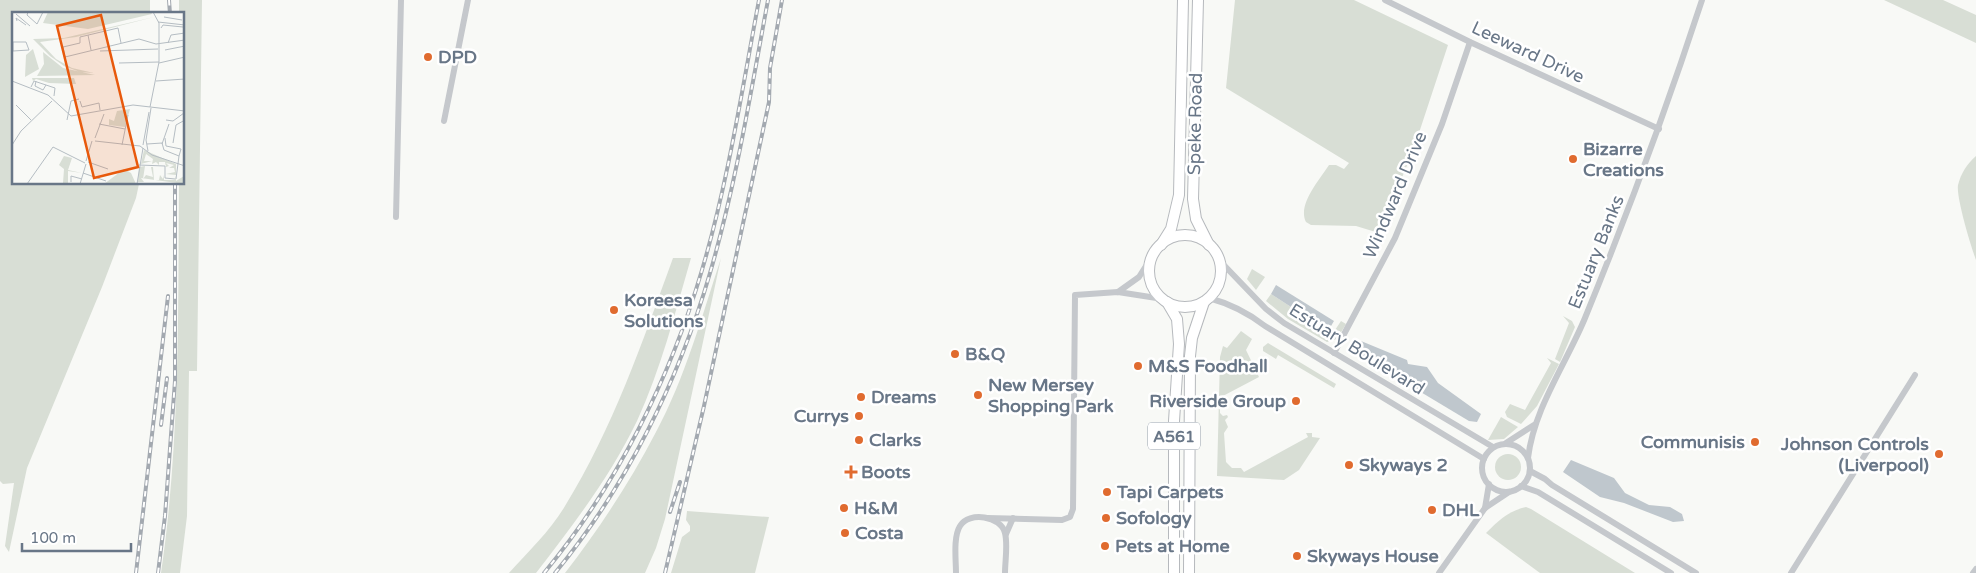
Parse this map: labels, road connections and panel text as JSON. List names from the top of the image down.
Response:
{
  "streets": {
    "highway": ["Speke Road", "A561"],
    "street": [
      "Leeward Drive",
      "Windward Drive",
      "Estuary Banks",
      "Estuary Boulevard"
    ]
  },
  "crossings": [
    ["Leeward Drive", "Windward Drive"],
    ["Leeward Drive", "Estuary Banks"],
    ["Speke Road", "Estuary Boulevard"],
    ["Speke Road", "A561"],
    ["Windward Drive", "Estuary Boulevard"],
    ["Estuary Banks", "Estuary Boulevard"],
    ["Estuary Boulevard", "A561"]
  ],
  "places": {
    "other": [
      "DPD",
      "Bizarre Creations",
      "Koreesa Solutions",
      "B&Q",
      "M&S Foodhall",
      "New Mersey Shopping Park",
      "Dreams",
      "Riverside Group",
      "Currys",
      "Clarks",
      "Communisis",
      "Johnson Controls (Liverpool)",
      "Skyways 2",
      "Tapi Carpets",
      "H&M",
      "DHL",
      "Sofology",
      "Costa",
      "Pets at Home",
      "Skyways House"
    ],
    "health": ["Boots"]
  },
  "scale_bar": "100 m"
}
